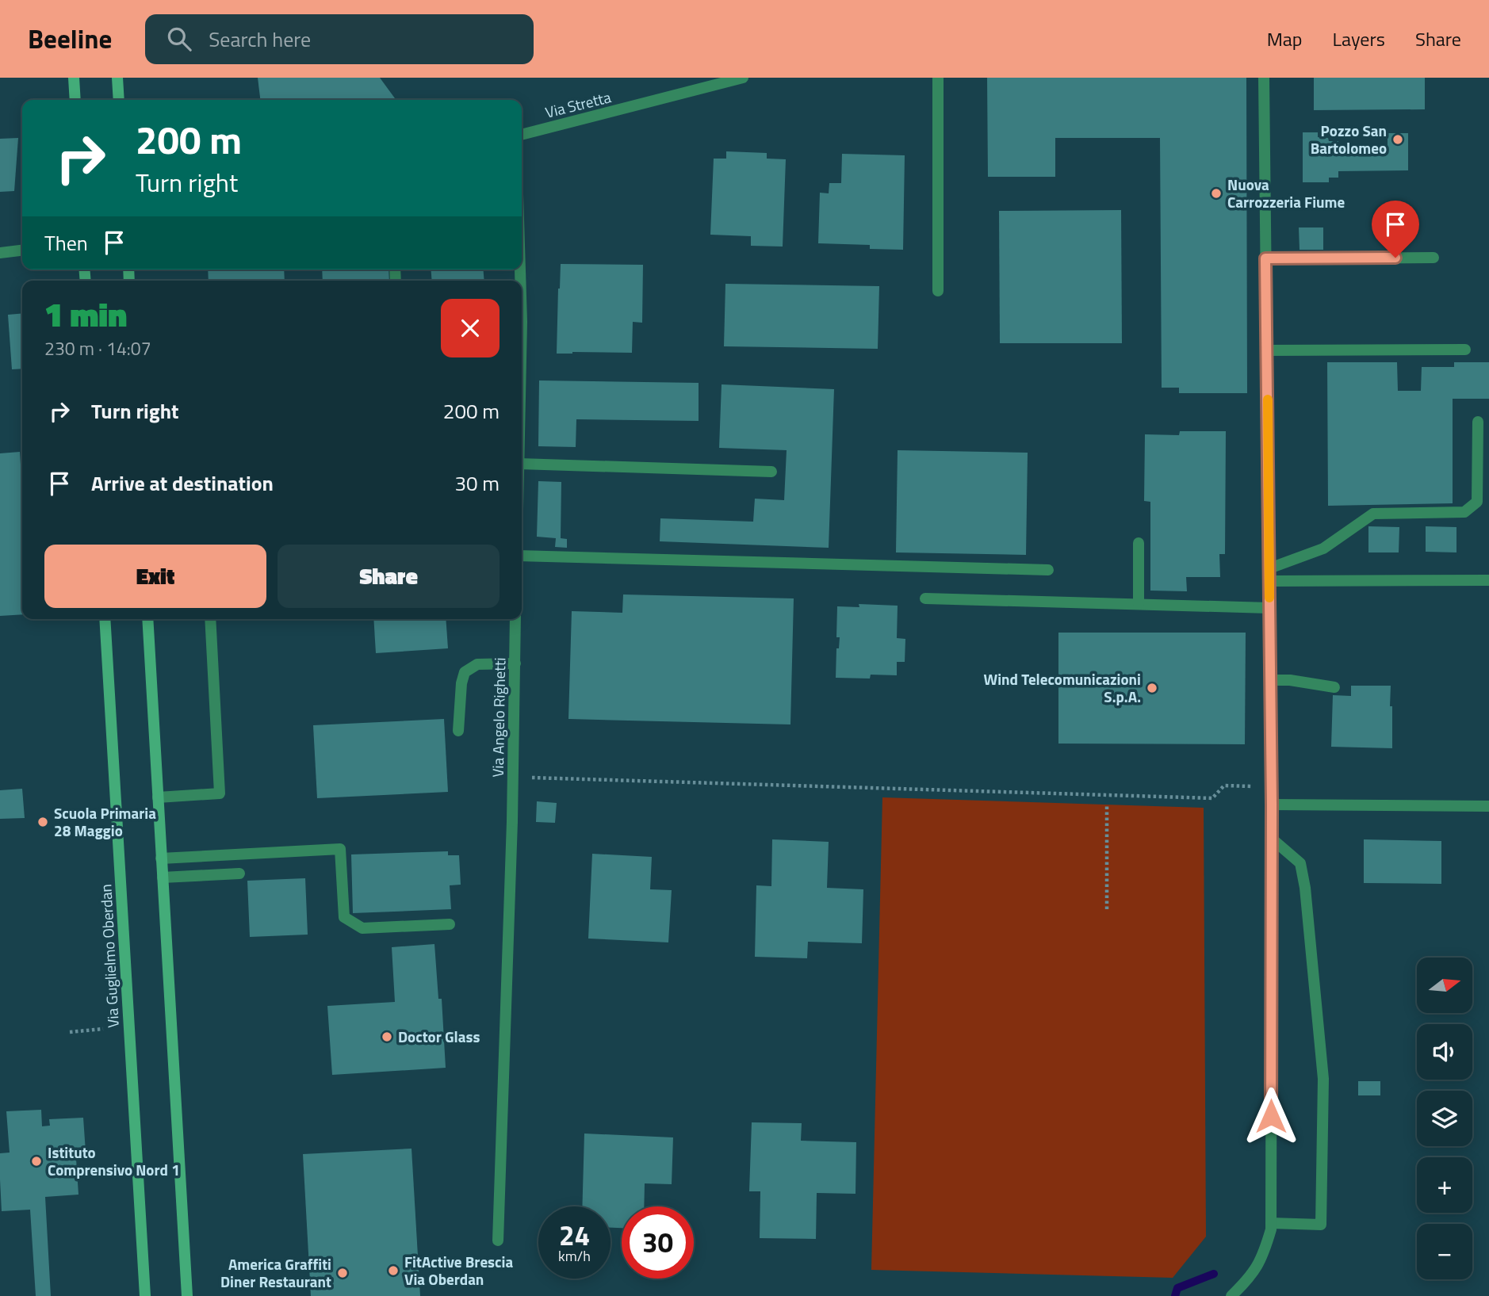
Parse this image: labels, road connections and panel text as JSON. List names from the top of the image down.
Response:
{
  "streets": {
    "main road": ["Via Guglielmo Oberdan"],
    "street": ["Via Stretta", "Via Angelo Righetti"]
  },
  "places": [
    "Pozzo San Bartolomeo",
    "Nuova Carrozzeria Fiume",
    "Wind Telecomunicazioni S.p.A.",
    "Scuola Primaria 28 Maggio",
    "Doctor Glass",
    "Istituto Comprensivo Nord 1",
    "FitActive Brescia Via Oberdan",
    "America Graffiti Diner Restaurant"
  ],
  "north": "right",
  "page": {
    "header": "Beeline",
    "search": "Search here",
    "nav": ["Map", "Layers", "Share"],
    "turn": ["200 m", "Turn right"],
    "then": "Then",
    "heading": ["1 min", "230 m · 14:07"],
    "list": [
      {
        "name": "Turn right",
        "value": "200 m"
      },
      {
        "name": "Arrive at destination",
        "value": "30 m"
      }
    ],
    "buttons": ["Exit", "Share"],
    "map_buttons": ["+", "−"],
    "speed": "24 km/h",
    "limit": "30"
  }
}
